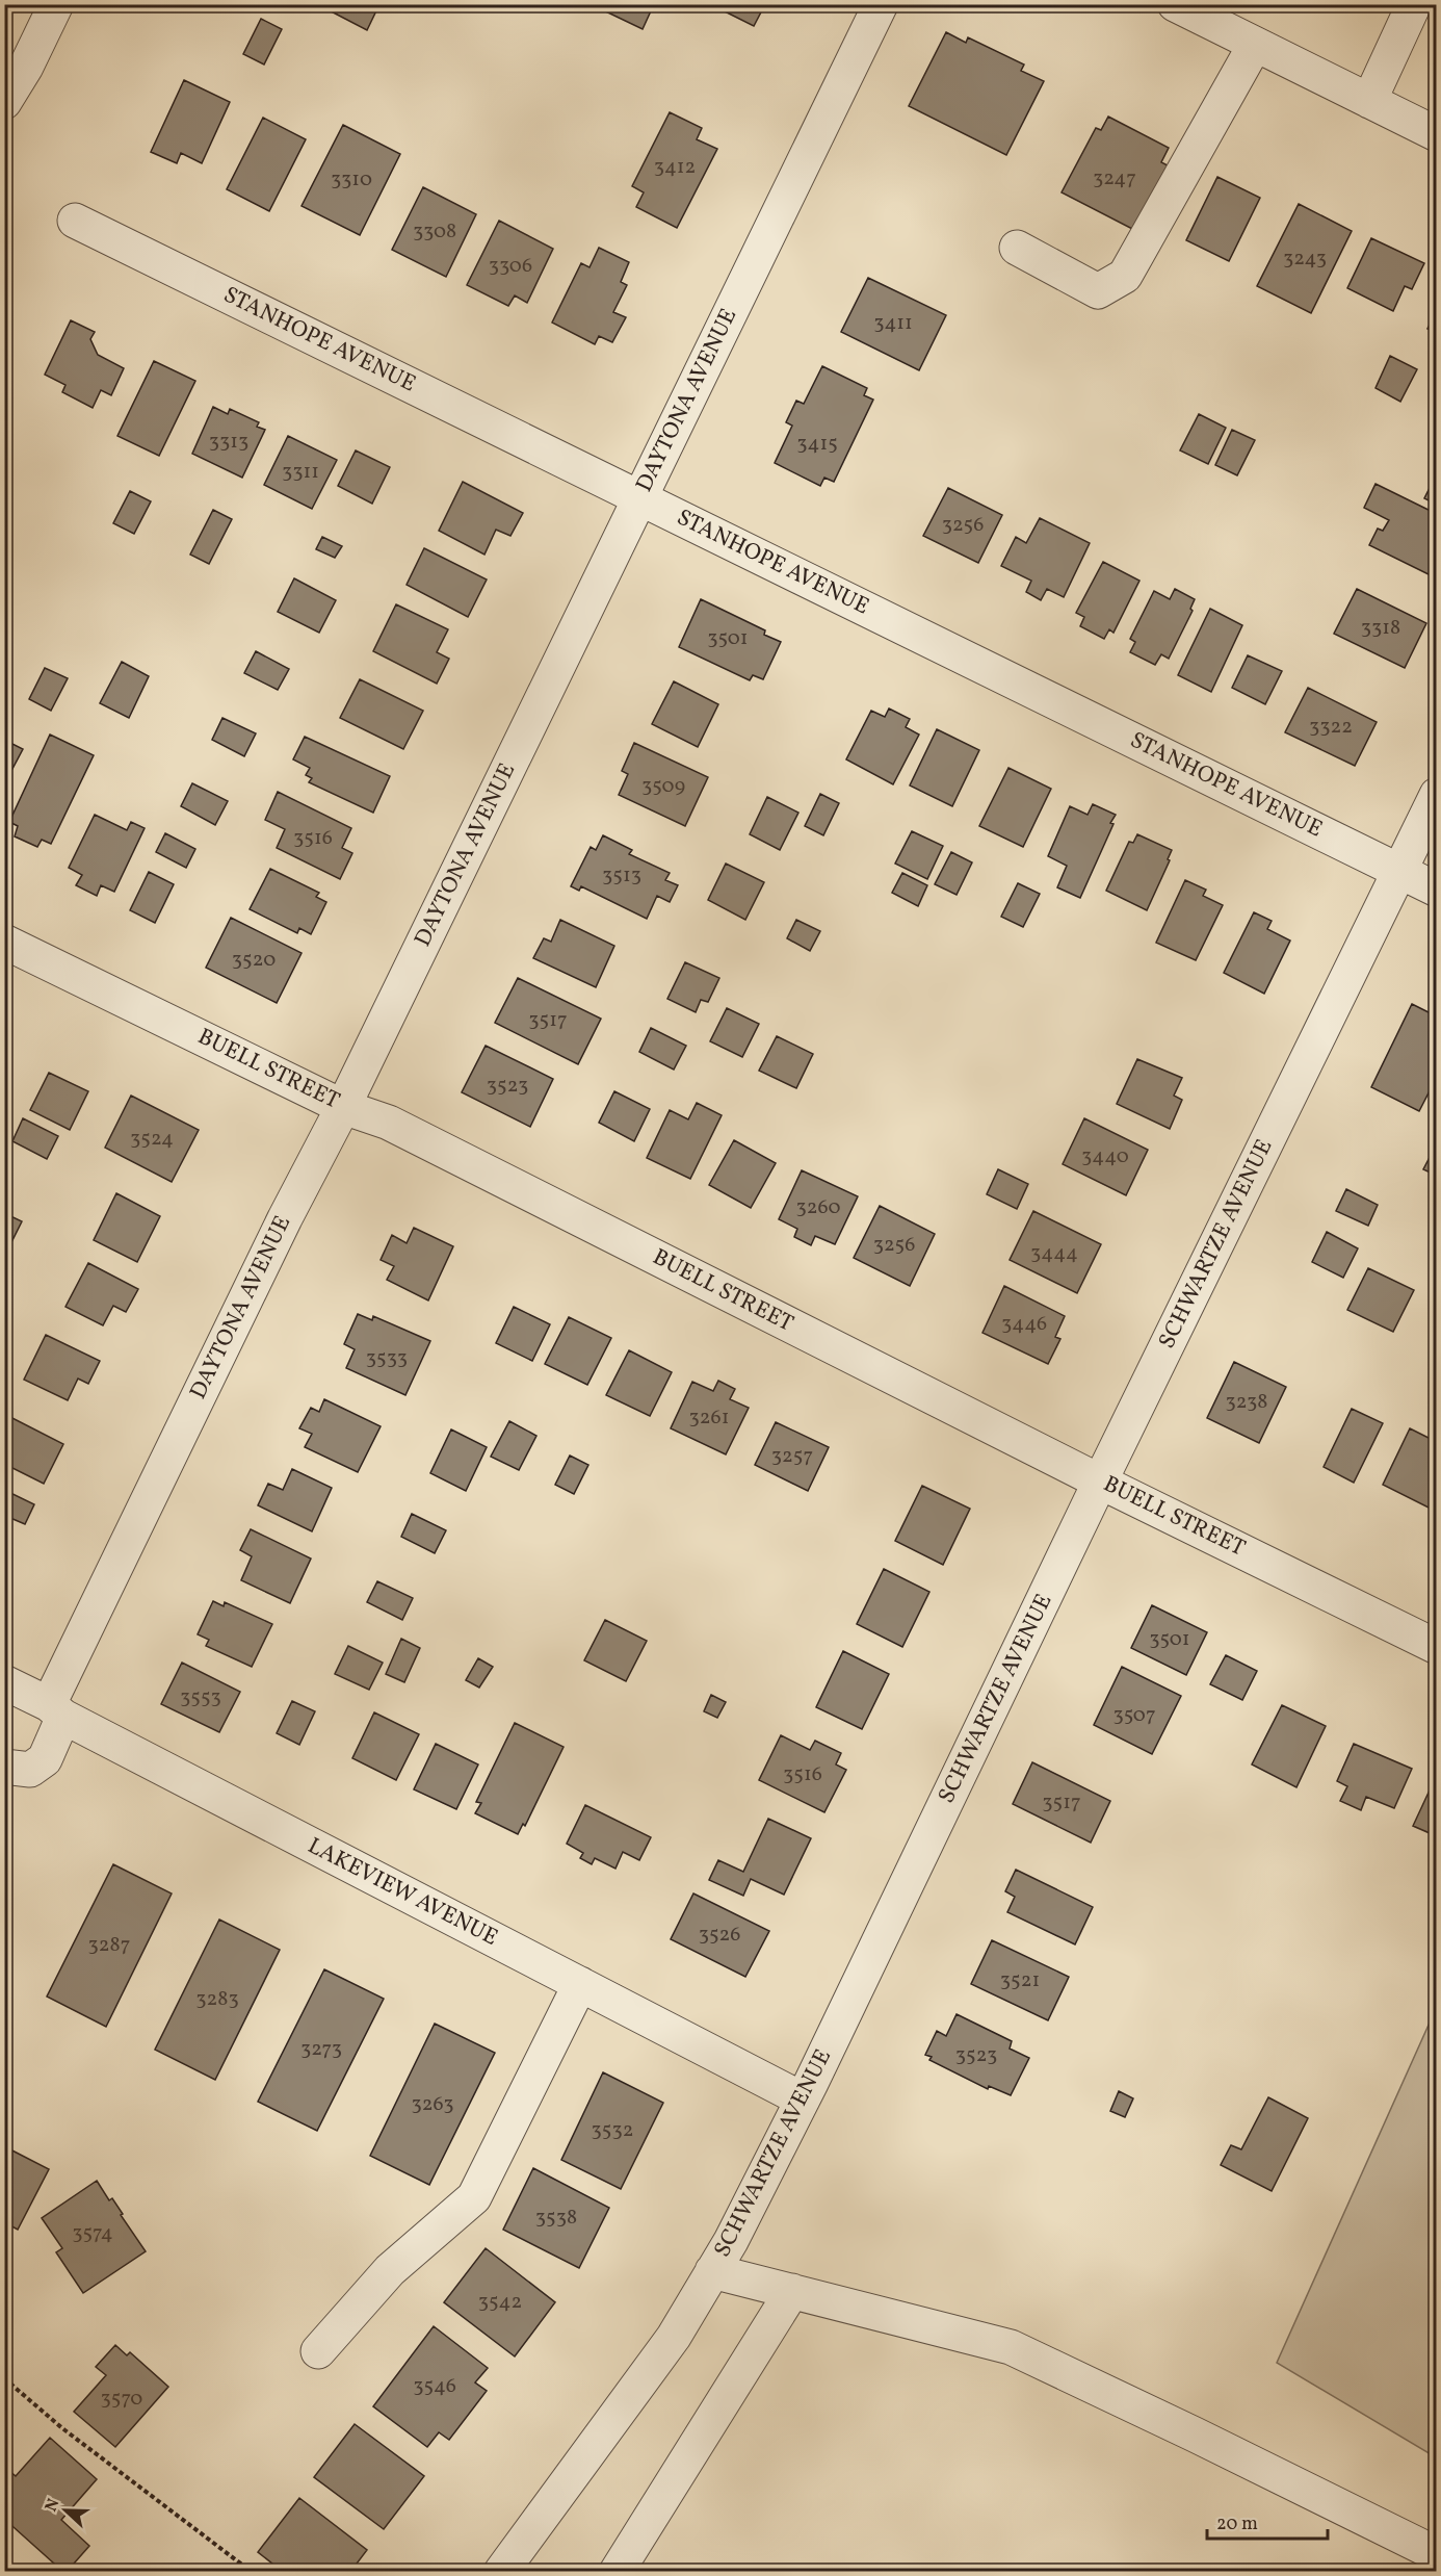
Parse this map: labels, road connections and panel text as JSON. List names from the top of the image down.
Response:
{
  "streets": {
    "street": [
      "STANHOPE AVENUE",
      "DAYTONA AVENUE",
      "BUELL STREET",
      "SCHWARTZE AVENUE",
      "LAKEVIEW AVENUE"
    ]
  },
  "crossings": [
    ["STANHOPE AVENUE", "DAYTONA AVENUE"],
    ["STANHOPE AVENUE", "SCHWARTZE AVENUE"],
    ["DAYTONA AVENUE", "BUELL STREET"],
    ["DAYTONA AVENUE", "LAKEVIEW AVENUE"],
    ["BUELL STREET", "SCHWARTZE AVENUE"],
    ["SCHWARTZE AVENUE", "LAKEVIEW AVENUE"]
  ],
  "house_numbers": [
    "3412",
    "3247",
    "3310",
    "3308",
    "3243",
    "3306",
    "3411",
    "3313",
    "3415",
    "3311",
    "3256",
    "3318",
    "3501",
    "3322",
    "3509",
    "3516",
    "3513",
    "3520",
    "3517",
    "3523",
    "3524",
    "3440",
    "3260",
    "3256",
    "3444",
    "3446",
    "3533",
    "3238",
    "3261",
    "3257",
    "3501",
    "3553",
    "3507",
    "3516",
    "3517",
    "3526",
    "3287",
    "3521",
    "3283",
    "3273",
    "3523",
    "3263",
    "3532",
    "3538",
    "3574",
    "3542",
    "3546",
    "3570"
  ],
  "scale_bar": "20 m",
  "north": "left"
}
